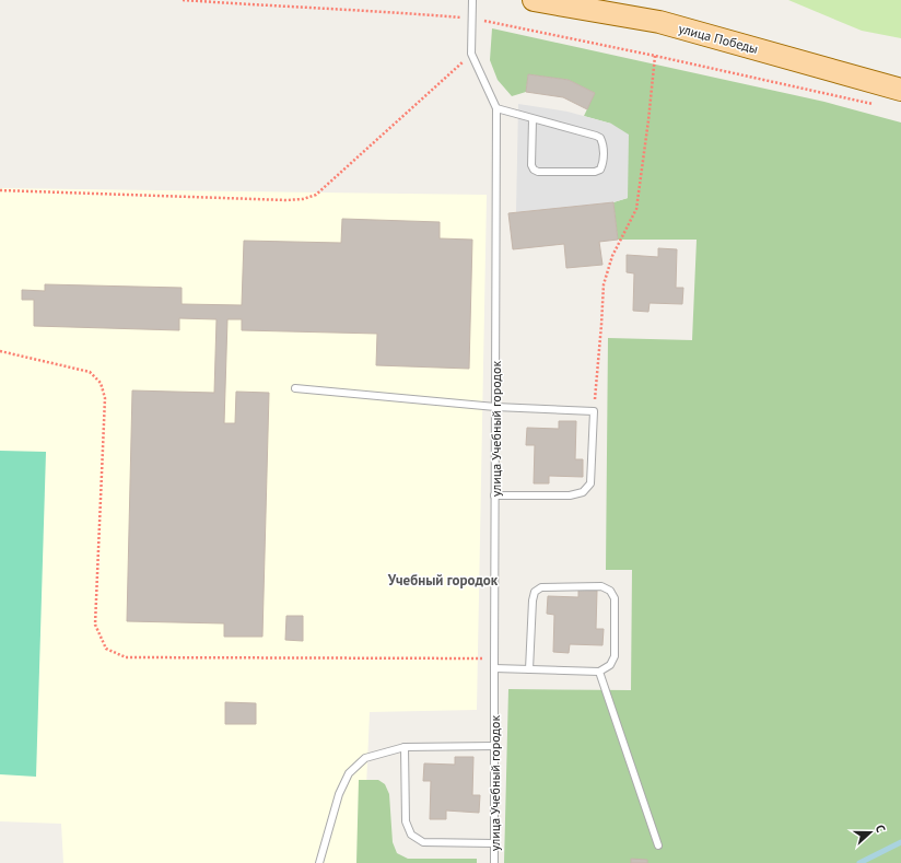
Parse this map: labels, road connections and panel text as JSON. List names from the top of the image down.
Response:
{
  "streets": {
    "main road": ["улица Победы"],
    "lane": ["улица Учебный городок"]
  },
  "districts": ["Учебный городок"],
  "north": "right"
}
